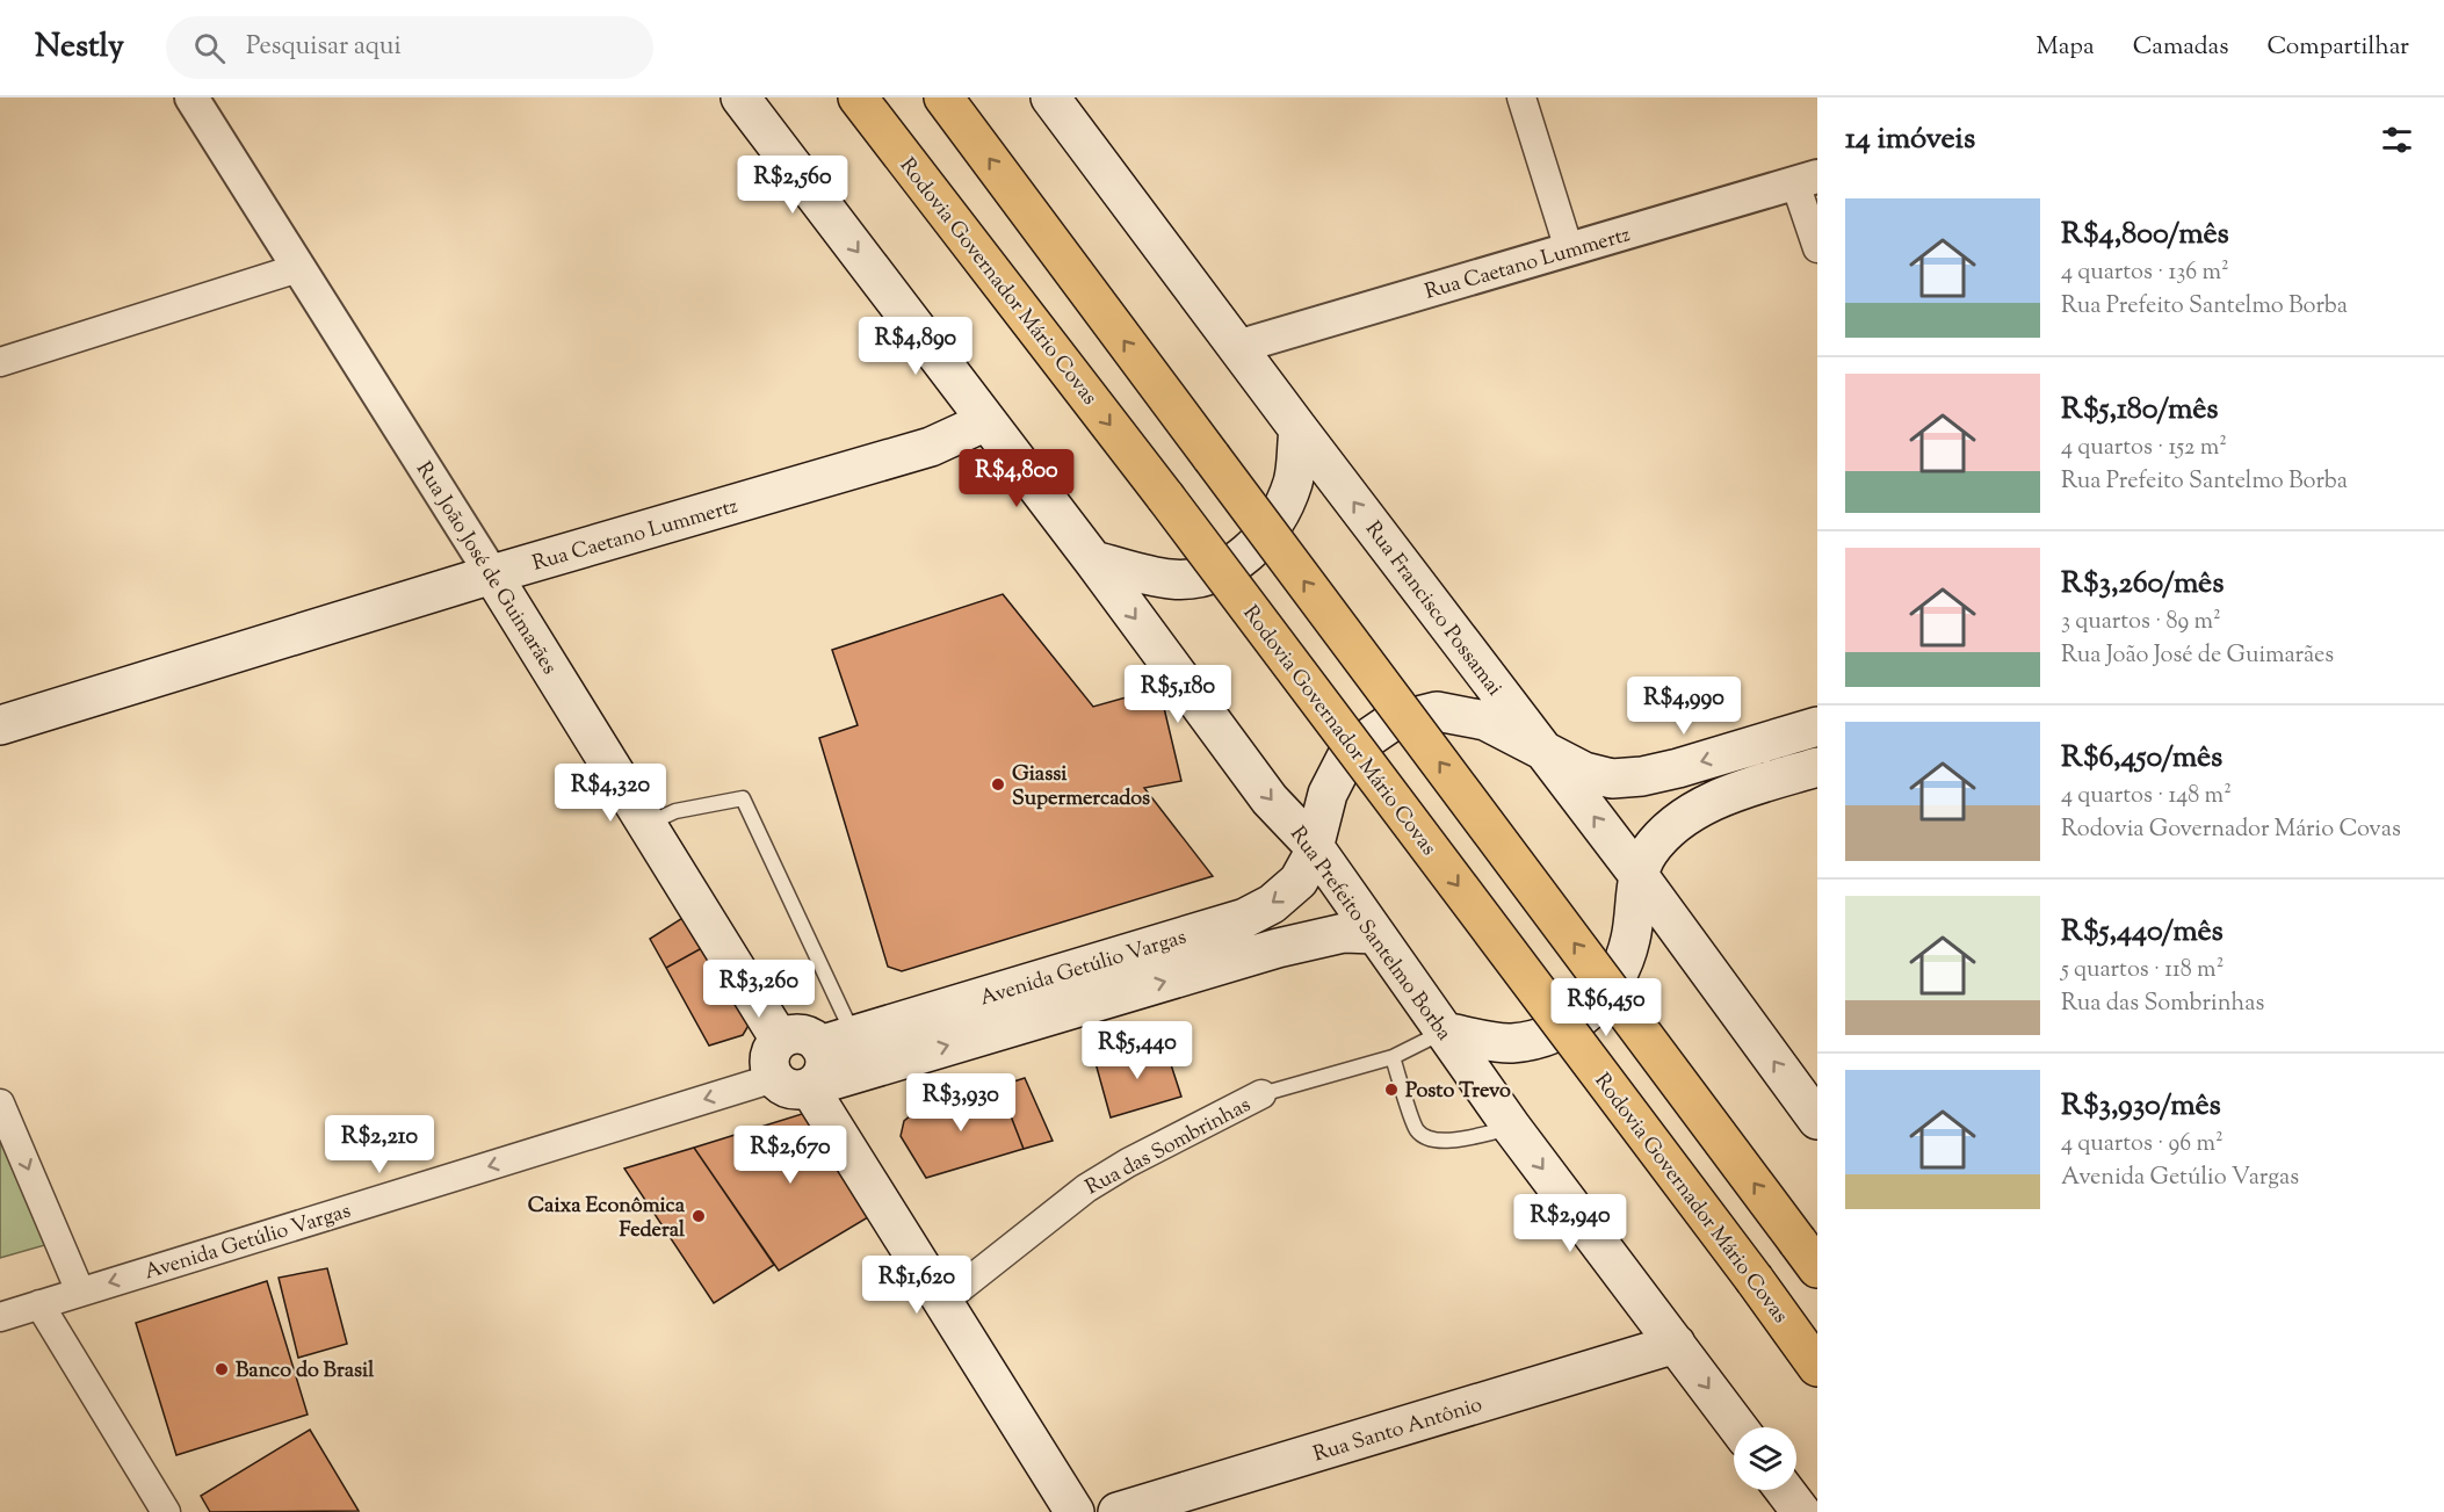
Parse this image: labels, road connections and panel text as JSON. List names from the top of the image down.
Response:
{
  "streets": {
    "highway": ["Rodovia Governador Mário Covas"],
    "main road": [
      "Rua Caetano Lummertz",
      "Rua João José de Guimarães",
      "Rua Francisco Possamai",
      "Rua Prefeito Santelmo Borba",
      "Avenida Getúlio Vargas",
      "Rua Santo Antônio"
    ],
    "street": ["Rua das Sombrinhas"]
  },
  "crossings": [
    ["Rua Caetano Lummertz", "Rua João José de Guimarães"],
    ["Rua Caetano Lummertz", "Rua Francisco Possamai"],
    ["Rua Caetano Lummertz", "Rua Prefeito Santelmo Borba"],
    ["Rua Francisco Possamai", "Avenida Getúlio Vargas"],
    ["Rua Prefeito Santelmo Borba", "Avenida Getúlio Vargas"],
    ["Rua Prefeito Santelmo Borba", "Rua Santo Antônio"]
  ],
  "one_way": ["Rua Francisco Possamai", "Rua Prefeito Santelmo Borba"],
  "places": [
    "Giassi Supermercados",
    "Posto Trevo",
    "Caixa Econômica Federal",
    "Banco do Brasil"
  ],
  "page": {
    "header": "Nestly",
    "search": "Pesquisar aqui",
    "nav": ["Mapa", "Camadas", "Compartilhar"],
    "heading": "14 imóveis",
    "price": [
      "R$2,560",
      "R$4,890",
      "R$4,800",
      "R$5,180",
      "R$4,990",
      "R$4,320",
      "R$3,260",
      "R$6,450",
      "R$5,440",
      "R$3,930",
      "R$2,210",
      "R$2,670",
      "R$2,940",
      "R$1,620"
    ],
    "list": [
      {
        "name": "R$4,800/mês",
        "note": "4 quartos · 136 m² · Rua Prefeito Santelmo Borba"
      },
      {
        "name": "R$5,180/mês",
        "note": "4 quartos · 152 m² · Rua Prefeito Santelmo Borba"
      },
      {
        "name": "R$3,260/mês",
        "note": "3 quartos · 89 m² · Rua João José de Guimarães"
      },
      {
        "name": "R$6,450/mês",
        "note": "4 quartos · 148 m² · Rodovia Governador Mário Covas"
      },
      {
        "name": "R$5,440/mês",
        "note": "5 quartos · 118 m² · Rua das Sombrinhas"
      },
      {
        "name": "R$3,930/mês",
        "note": "4 quartos · 96 m² · Avenida Getúlio Vargas"
      }
    ]
  }
}
